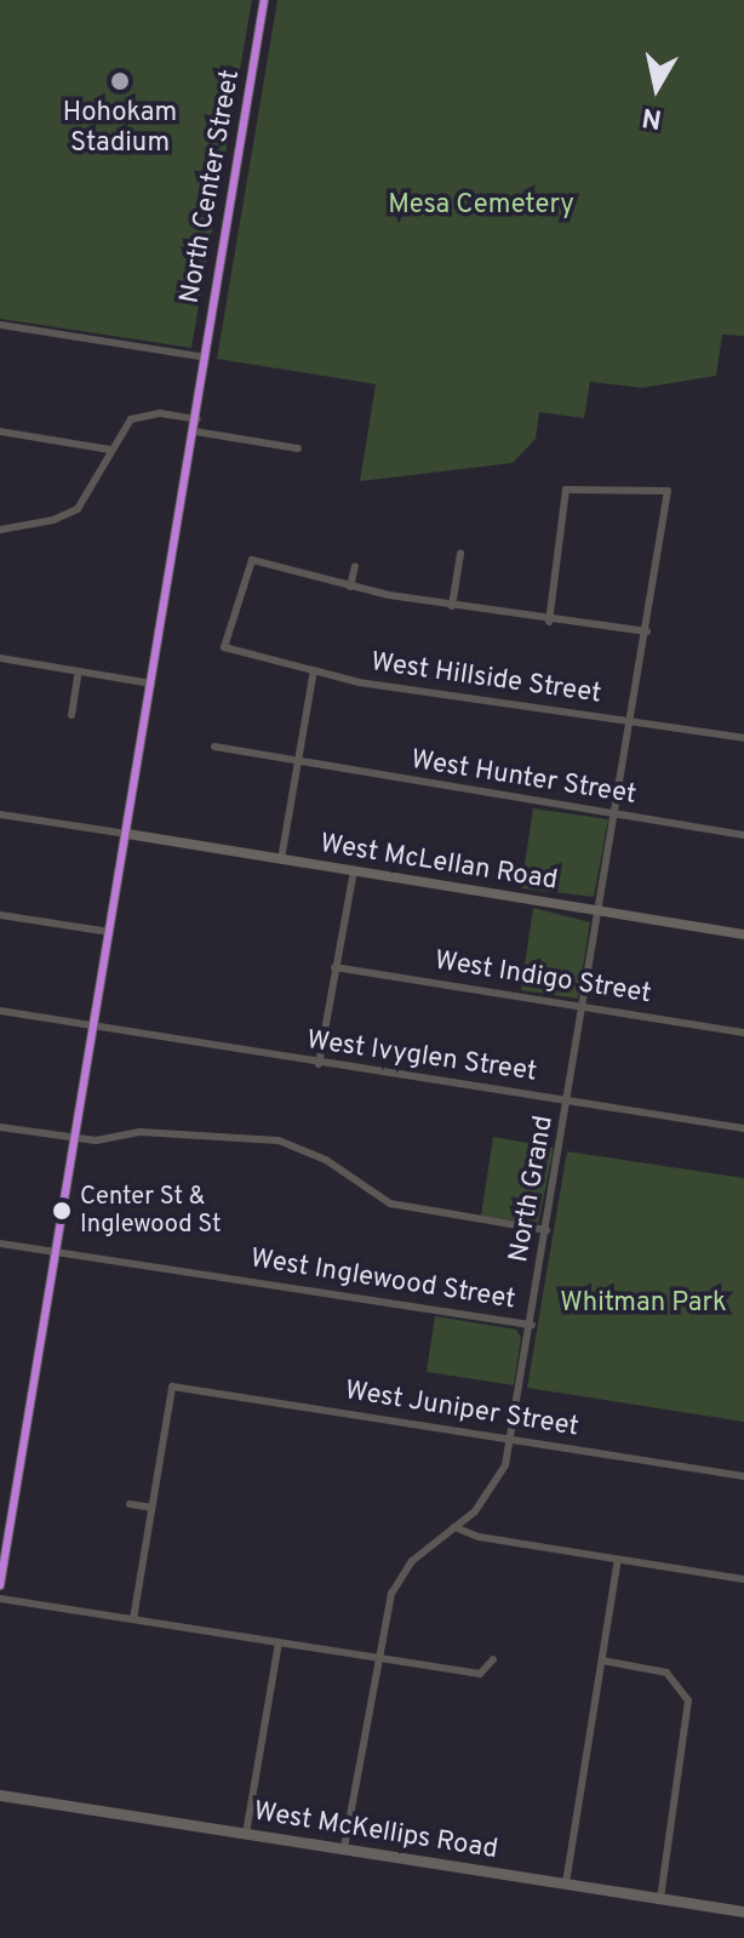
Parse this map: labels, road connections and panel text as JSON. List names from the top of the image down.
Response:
{
  "streets": {
    "main road": ["West McKellips Road"],
    "street": [
      "North Center Street",
      "West Hillside Street",
      "West Hunter Street",
      "West McLellan Road",
      "West Indigo Street",
      "West Ivyglen Street",
      "North Grand",
      "West Inglewood Street",
      "West Juniper Street"
    ]
  },
  "crossings": [
    ["North Center Street", "West McLellan Road"],
    ["North Center Street", "West Ivyglen Street"],
    ["North Center Street", "West Inglewood Street"],
    ["West Hillside Street", "North Grand"],
    ["West Hunter Street", "North Grand"],
    ["West McLellan Road", "North Grand"],
    ["West Indigo Street", "North Grand"],
    ["West Ivyglen Street", "North Grand"],
    ["North Grand", "West Inglewood Street"],
    ["North Grand", "West Juniper Street"],
    ["North Grand", "West McKellips Road"]
  ],
  "parks": ["Mesa Cemetery", "Whitman Park"],
  "places": ["Hohokam Stadium", "Center St & Inglewood St"],
  "north": "bottom"
}
